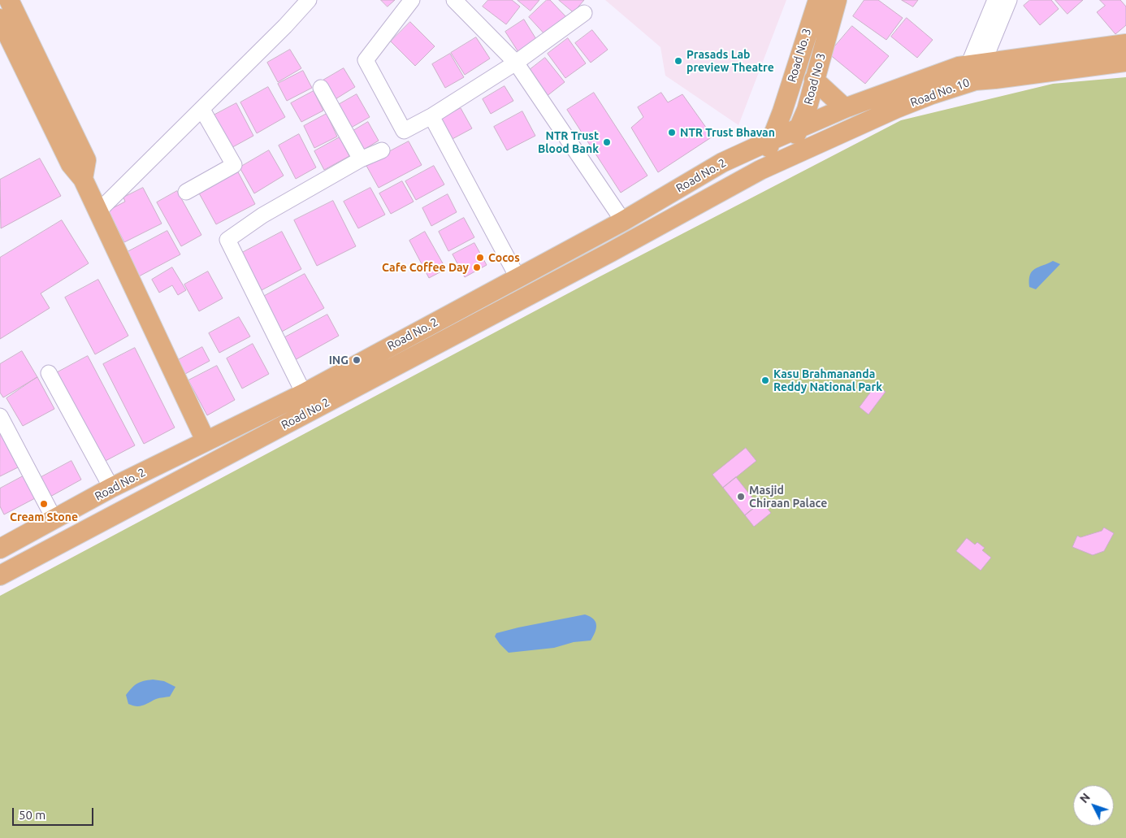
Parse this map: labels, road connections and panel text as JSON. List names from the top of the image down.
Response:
{
  "streets": {
    "main road": [
      "Road No. 3",
      "Road No 3",
      "Road No. 10",
      "Road No. 2",
      "Road No 2"
    ]
  },
  "crossings": [
    ["Road No. 3", "Road No. 2"],
    ["Road No. 3", "Road No 2"],
    ["Road No 3", "Road No. 10"],
    ["Road No 3", "Road No. 2"],
    ["Road No. 10", "Road No. 2"]
  ],
  "places": [
    "Prasads Lab preview Theatre",
    "NTR Trust Bhavan",
    "NTR Trust Blood Bank",
    "Cocos",
    "Cafe Coffee Day",
    "ING",
    "Kasu Brahmananda Reddy National Park",
    "Masjid Chiraan Palace",
    "Cream Stone"
  ],
  "scale_bar": "50 m",
  "north": "top left"
}
